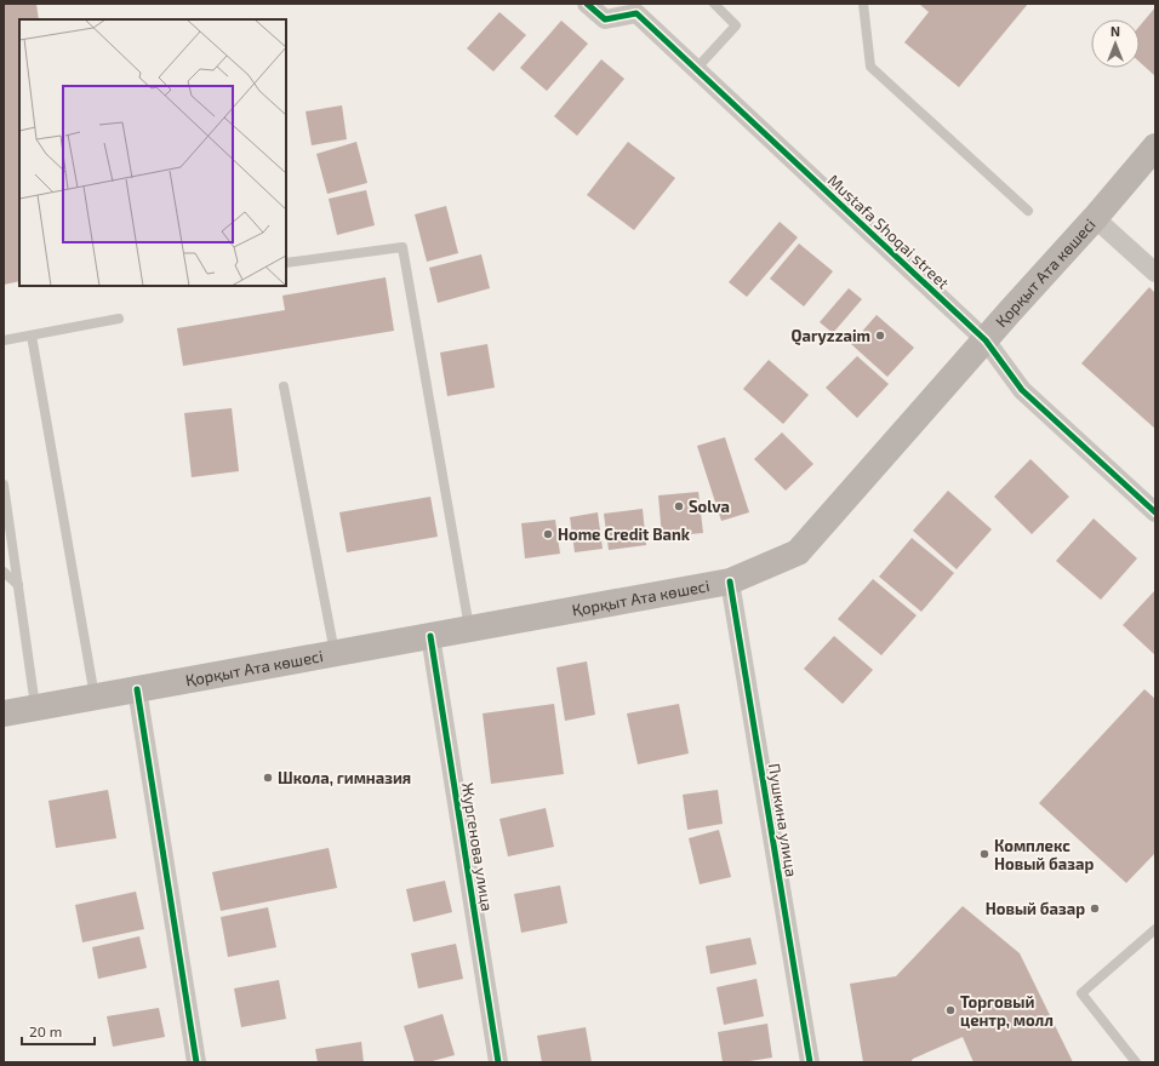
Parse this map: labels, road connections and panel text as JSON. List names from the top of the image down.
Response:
{
  "streets": {
    "main road": ["Қорқыт Ата көшесі"],
    "street": ["Mustafa Shoqai street", "Пушкина улица", "Жургенова улица"]
  },
  "crossings": [
    ["Mustafa Shoqai street", "Қорқыт Ата көшесі"],
    ["Қорқыт Ата көшесі", "Пушкина улица"],
    ["Қорқыт Ата көшесі", "Жургенова улица"]
  ],
  "places": [
    "Qaryzzaim",
    "Solva",
    "Home Credit Bank",
    "Школа, гимназия",
    "Комплекс Новый базар",
    "Новый базар",
    "Торговый центр, молл"
  ],
  "scale_bar": "20 m",
  "north": "top"
}
